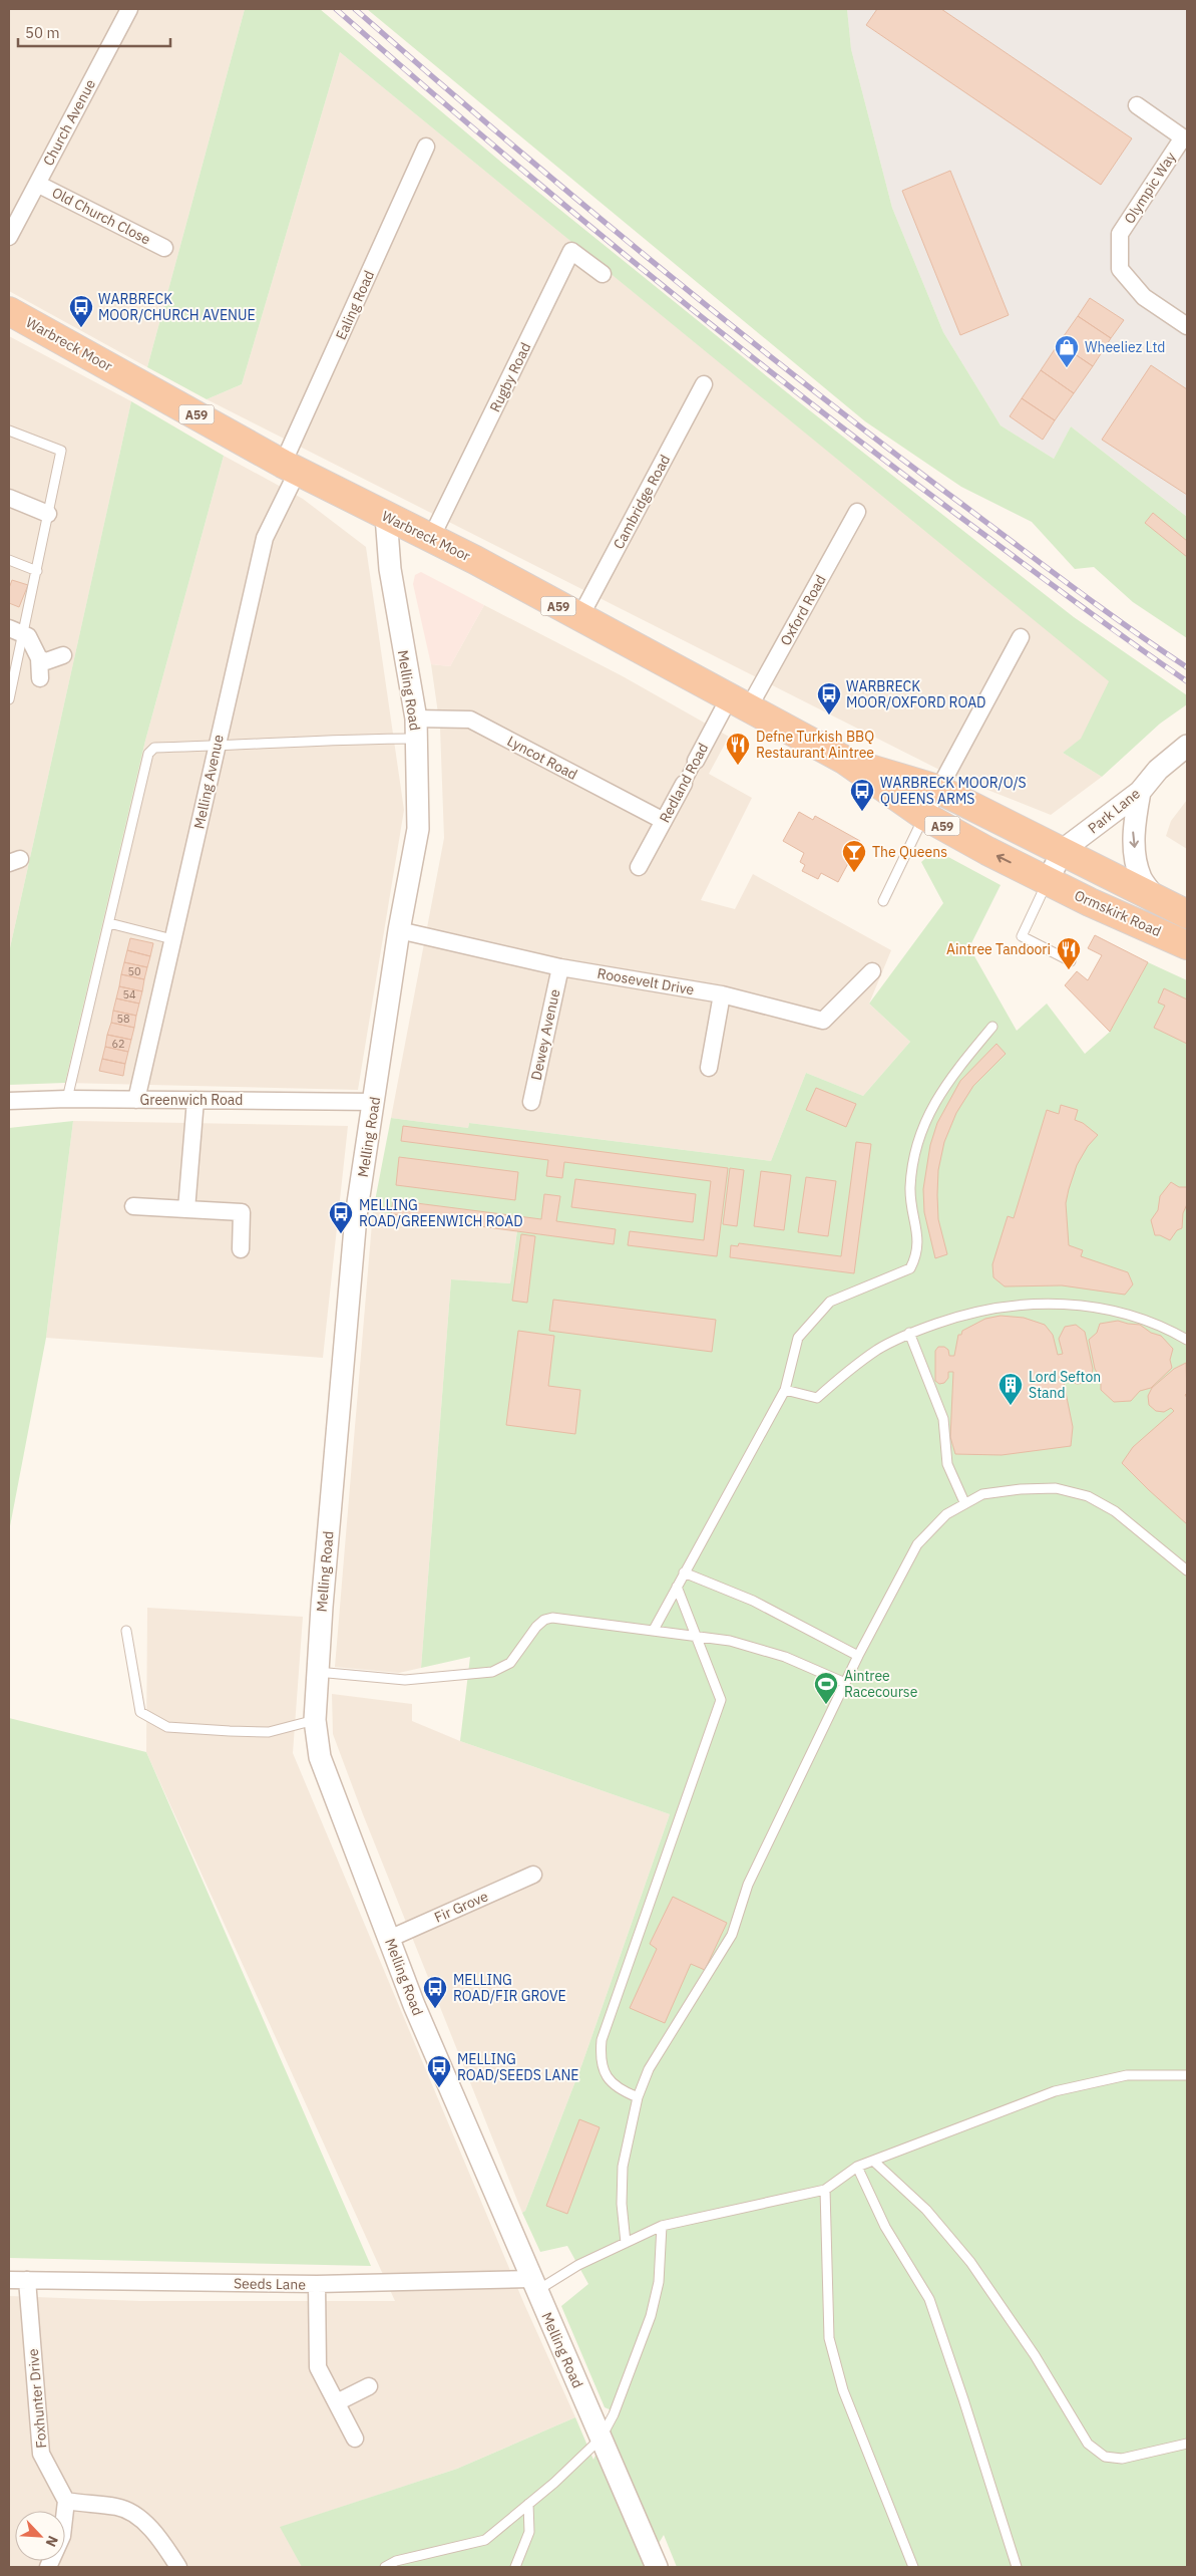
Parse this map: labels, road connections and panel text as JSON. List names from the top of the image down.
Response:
{
  "streets": {
    "highway": ["Warbreck Moor", "A59", "Ormskirk Road"],
    "street": [
      "Church Avenue",
      "Olympic Way",
      "Old Church Close",
      "Ealing Road",
      "Rugby Road",
      "Cambridge Road",
      "Oxford Road",
      "Melling Road",
      "Lyncot Road",
      "Melling Avenue",
      "Redland Road",
      "Park Lane",
      "Roosevelt Drive",
      "Dewey Avenue",
      "Greenwich Road",
      "Fir Grove",
      "Seeds Lane",
      "Foxhunter Drive"
    ]
  },
  "crossings": [
    ["Church Avenue", "Old Church Close"],
    ["Ealing Road", "Warbreck Moor"],
    ["Ealing Road", "Melling Avenue"],
    ["Warbreck Moor", "Rugby Road"],
    ["Warbreck Moor", "Cambridge Road"],
    ["Warbreck Moor", "Oxford Road"],
    ["Warbreck Moor", "Melling Road"],
    ["Warbreck Moor", "Melling Avenue"],
    ["Warbreck Moor", "Redland Road"],
    ["Warbreck Moor", "Park Lane"],
    ["Warbreck Moor", "Ormskirk Road"],
    ["Oxford Road", "Redland Road"],
    ["Melling Road", "Lyncot Road"],
    ["Melling Road", "Roosevelt Drive"],
    ["Melling Road", "Greenwich Road"],
    ["Melling Road", "Fir Grove"],
    ["Melling Road", "Seeds Lane"],
    ["Lyncot Road", "Redland Road"],
    ["Melling Avenue", "Greenwich Road"],
    ["Park Lane", "Ormskirk Road"],
    ["Roosevelt Drive", "Dewey Avenue"],
    ["Seeds Lane", "Foxhunter Drive"]
  ],
  "places": {
    "bus stop": [
      "WARBRECK MOOR/CHURCH AVENUE",
      "WARBRECK MOOR/OXFORD ROAD",
      "WARBRECK MOOR/O/S QUEENS ARMS",
      "MELLING ROAD/GREENWICH ROAD",
      "MELLING ROAD/FIR GROVE",
      "MELLING ROAD/SEEDS LANE"
    ],
    "shop": ["Wheeliez Ltd"],
    "restaurant": ["Defne Turkish BBQ Restaurant Aintree", "Aintree Tandoori"],
    "bar": ["The Queens"],
    "building": ["Lord Sefton Stand"],
    "sports": ["Aintree Racecourse"]
  },
  "house_numbers": [
    "50",
    "54",
    "58",
    "62"
  ],
  "scale_bar": "50 m",
  "north": "bottom right"
}
